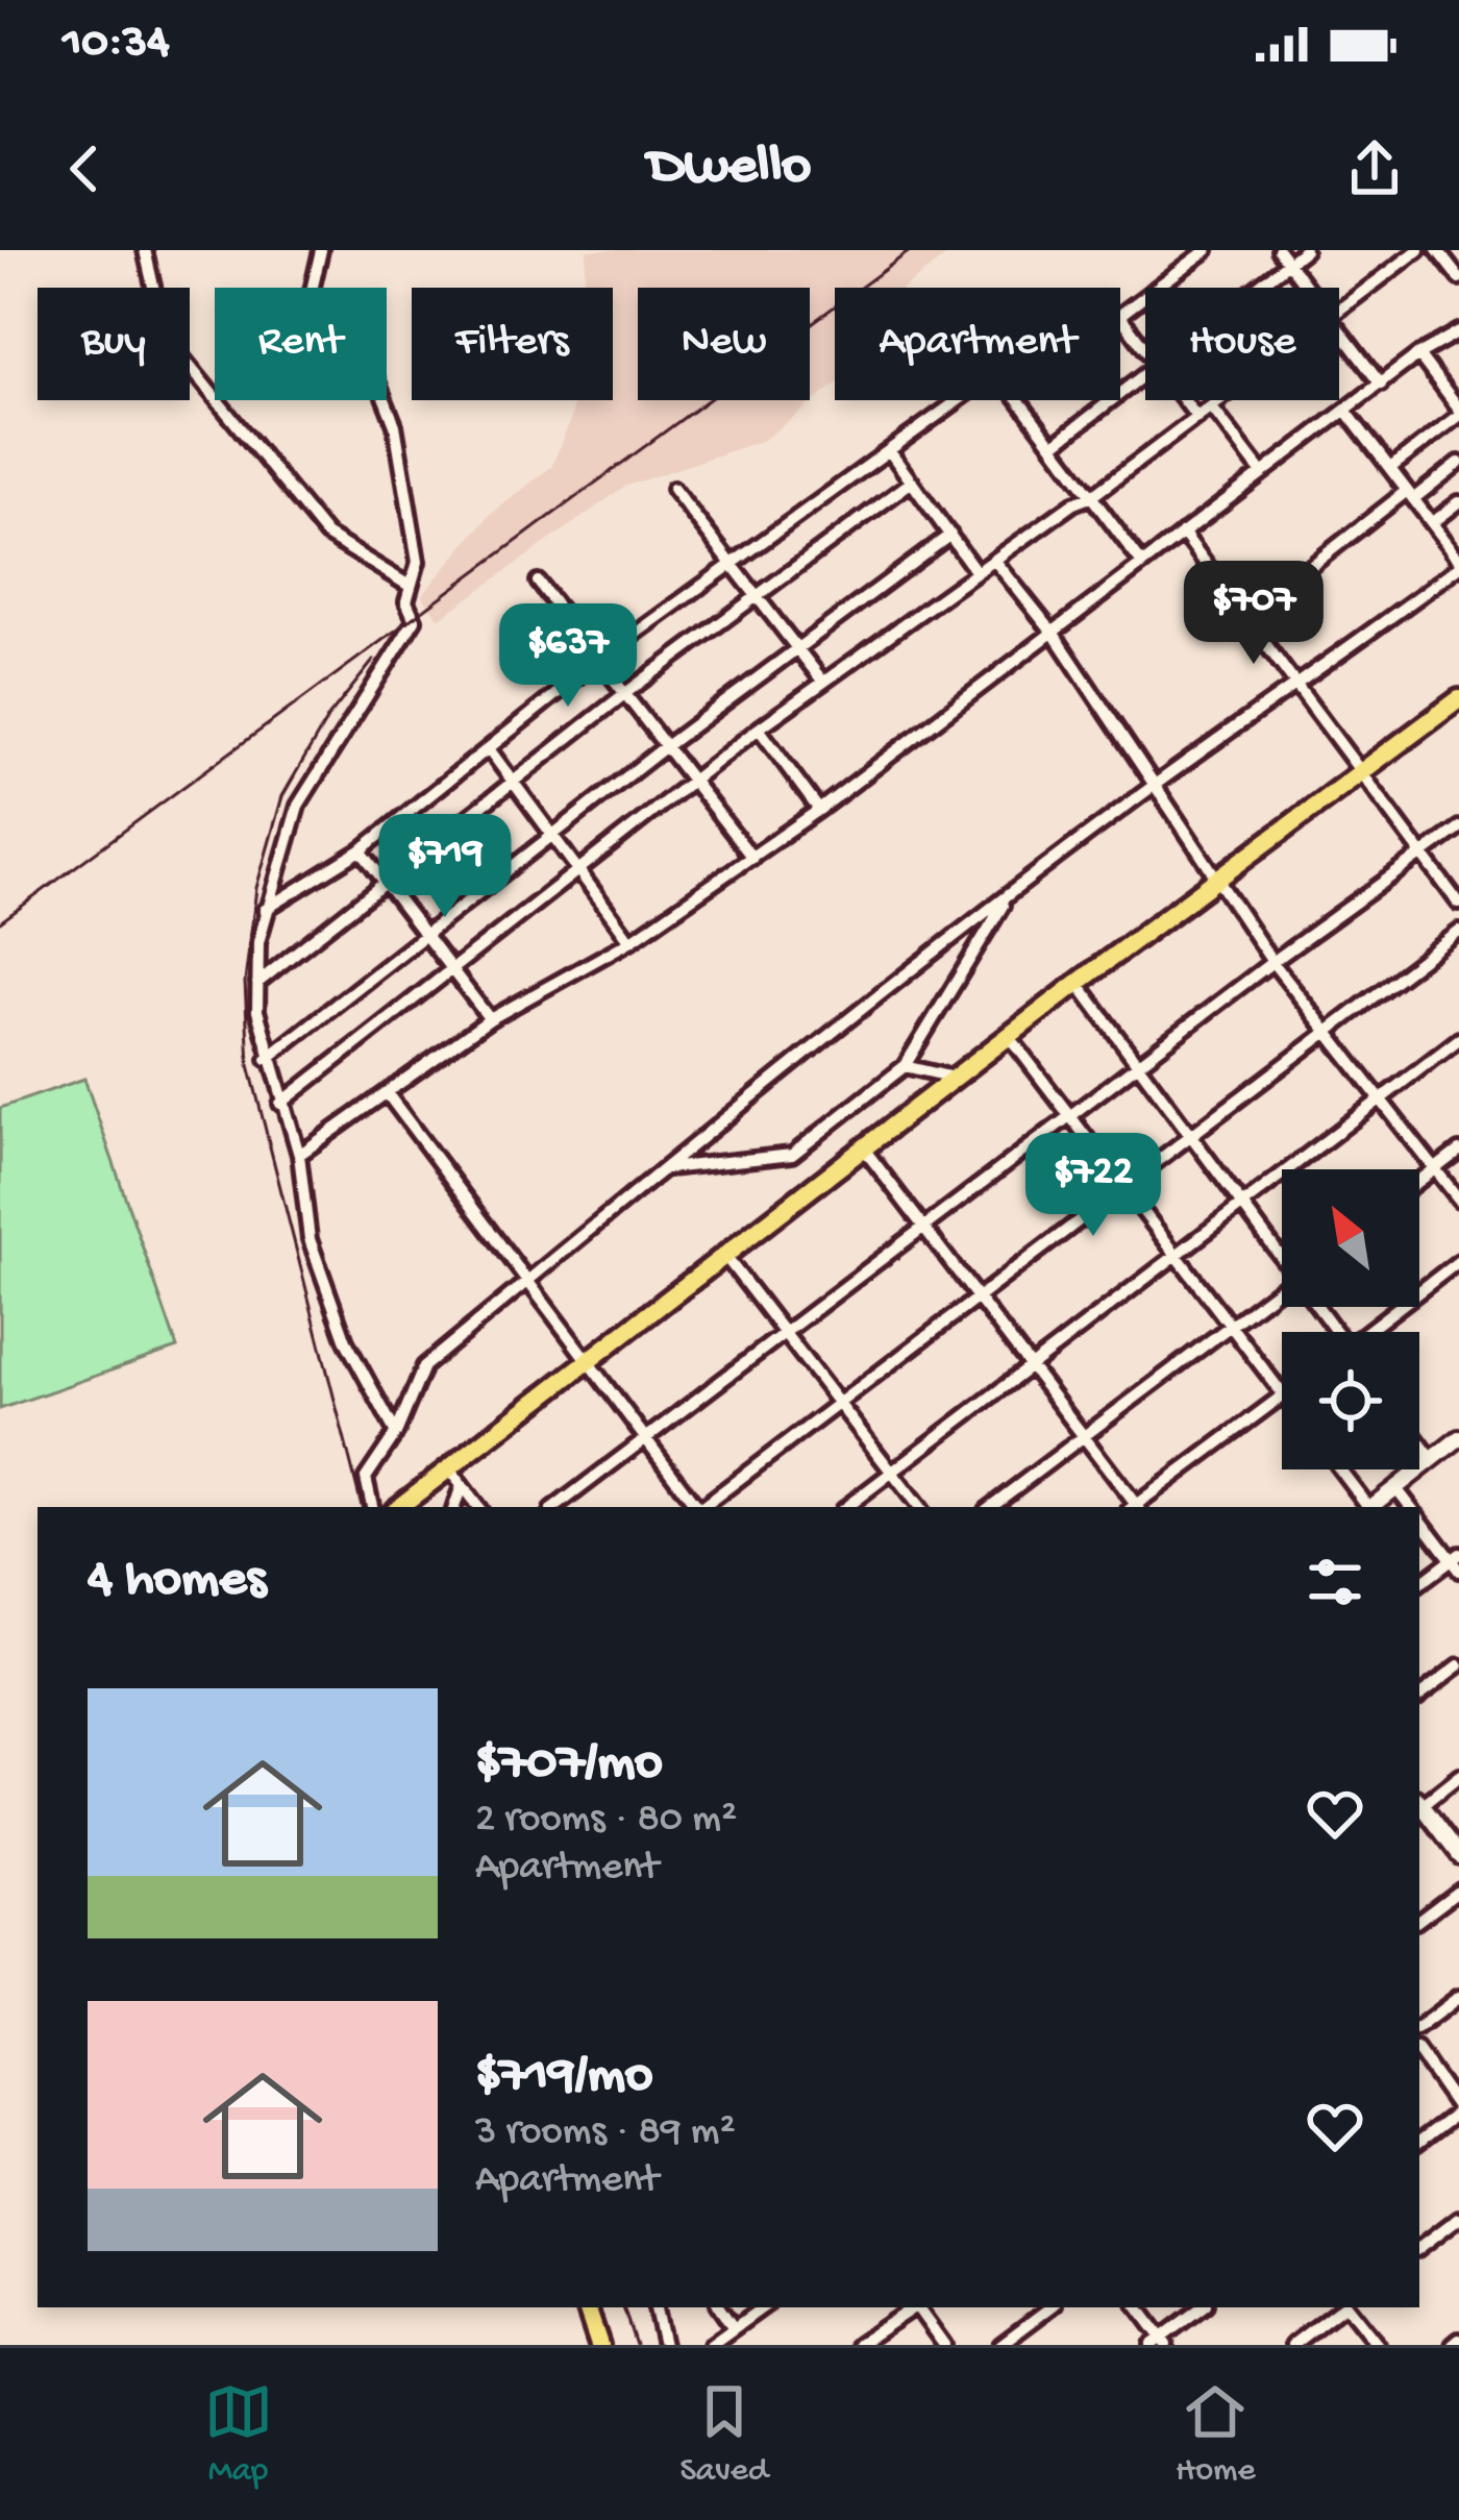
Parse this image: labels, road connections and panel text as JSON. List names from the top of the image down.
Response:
{
  "north": "top left",
  "page": {
    "status": "10:34",
    "header": "Dwello",
    "chip": [
      "Buy",
      "Rent",
      "Filters",
      "New",
      "Apartment",
      "House"
    ],
    "price": [
      "$707",
      "$637",
      "$719",
      "$722"
    ],
    "heading": "4 homes",
    "list": [
      {
        "name": "$707/mo",
        "note": "2 rooms · 80 m² · Apartment"
      },
      {
        "name": "$719/mo",
        "note": "3 rooms · 89 m² · Apartment"
      }
    ],
    "tabs": ["Map", "Saved", "Home"]
  }
}
